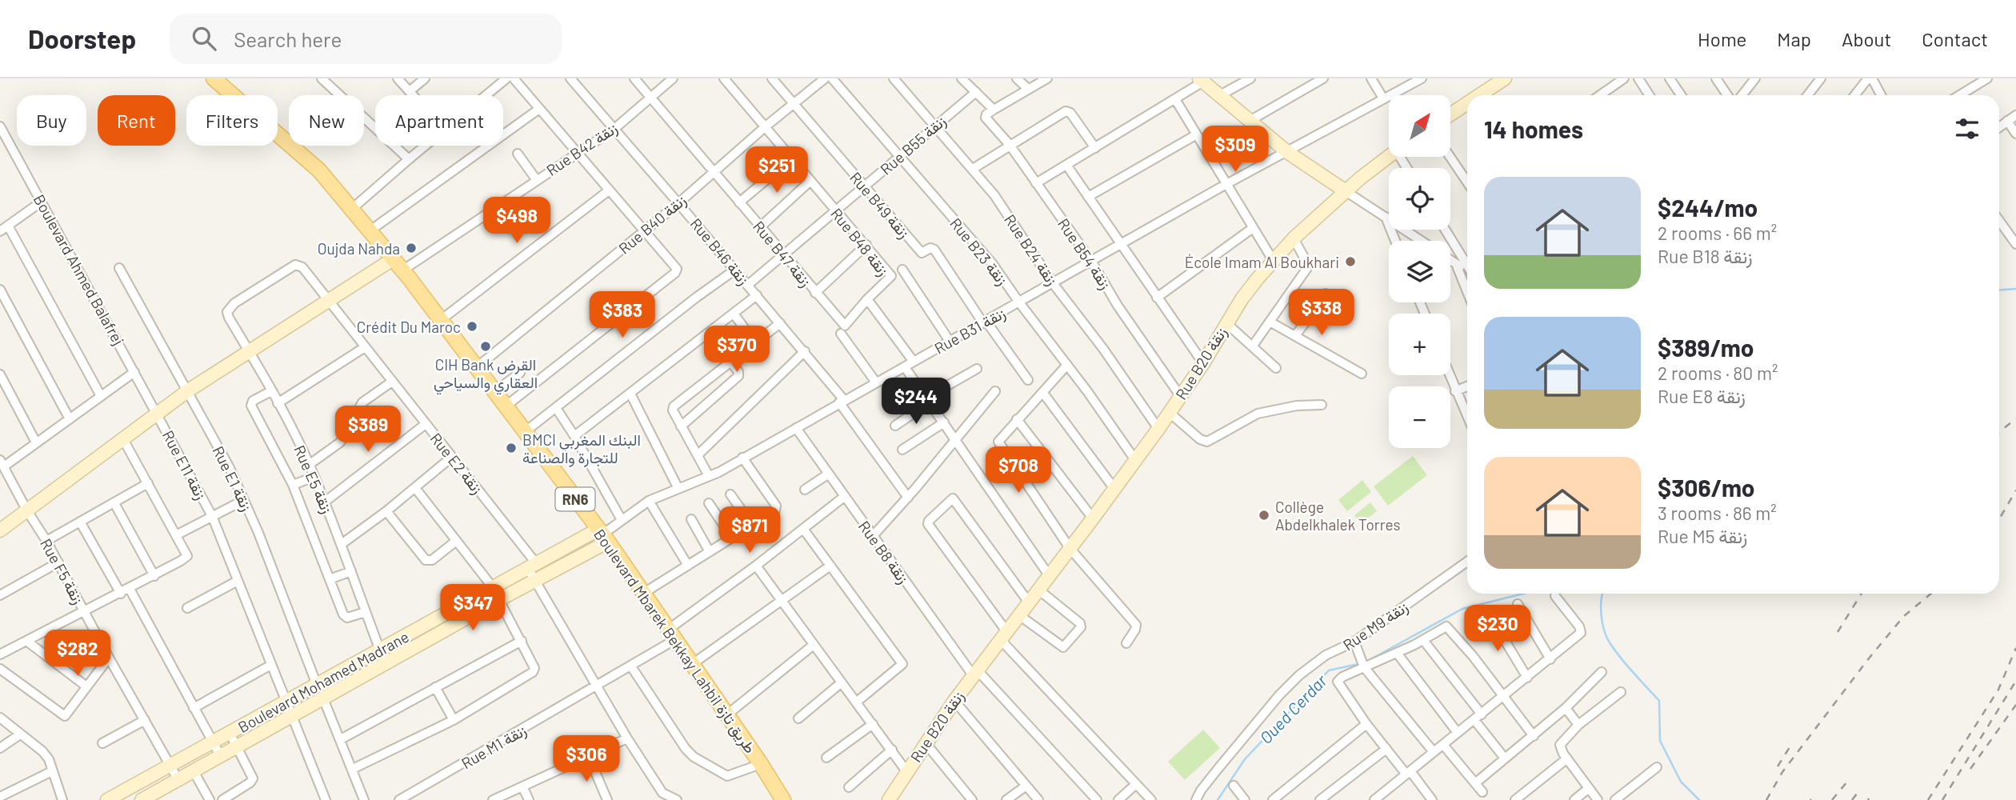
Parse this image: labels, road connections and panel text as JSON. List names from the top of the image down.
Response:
{
  "streets": {
    "main road": ["RN6", "Boulevard Mbarek Bekkay Lahbil طريق تازة"],
    "street": [
      "Rue B55 زنقة",
      "Rue B42 زنقة",
      "Rue B49 زنقة",
      "Rue B40 زنقة",
      "Rue B48 زنقة",
      "Rue B24 زنقة",
      "Rue B46 زنقة",
      "Rue B23 زنقة",
      "Rue B47 زنقة",
      "Rue B54 زنقة",
      "Boulevard Ahmed Balafrej",
      "Rue B31 زنقة",
      "Rue B20 زنقة",
      "Rue E2 زنقة",
      "Rue E11 زنقة",
      "Rue E1 زنقة",
      "Rue E5 زنقة",
      "Rue B8 زنقة",
      "Rue F5 زنقة",
      "Rue M9 زنقة",
      "Boulevard Mohamed Madrane",
      "Rue M1 زنقة"
    ]
  },
  "crossings": [
    ["Rue B55 زنقة", "Rue B49 زنقة"],
    ["Rue B55 زنقة", "Rue B48 زنقة"],
    ["Rue B55 زنقة", "Rue B24 زنقة"],
    ["Rue B55 زنقة", "Rue B46 زنقة"],
    ["Rue B55 زنقة", "Rue B23 زنقة"],
    ["Rue B55 زنقة", "Rue B47 زنقة"],
    ["Rue B55 زنقة", "Rue B54 زنقة"],
    ["Rue B42 زنقة", "Rue B46 زنقة"],
    ["Rue B42 زنقة", "Rue B47 زنقة"],
    ["Rue B42 زنقة", "Rue E11 زنقة"],
    ["Rue B42 زنقة", "Boulevard Mbarek Bekkay Lahbil طريق تازة"],
    ["Rue B49 زنقة", "Rue B40 زنقة"],
    ["Rue B49 زنقة", "Rue B31 زنقة"],
    ["Rue B40 زنقة", "Rue B48 زنقة"],
    ["Rue B40 زنقة", "Rue B46 زنقة"],
    ["Rue B40 زنقة", "Rue B47 زنقة"],
    ["Rue B40 زنقة", "Boulevard Mbarek Bekkay Lahbil طريق تازة"],
    ["Rue B48 زنقة", "Rue B47 زنقة"],
    ["Rue B24 زنقة", "Rue B31 زنقة"],
    ["Rue B24 زنقة", "Rue B20 زنقة"],
    ["Rue B46 زنقة", "Rue B31 زنقة"],
    ["Rue B23 زنقة", "Rue B31 زنقة"],
    ["Rue B23 زنقة", "Rue B20 زنقة"],
    ["Rue B47 زنقة", "Rue B31 زنقة"],
    ["Rue B54 زنقة", "Rue B31 زنقة"],
    ["Rue B54 زنقة", "Rue B20 زنقة"],
    ["Boulevard Ahmed Balafrej", "Rue E11 زنقة"],
    ["Rue B31 زنقة", "Rue B8 زنقة"],
    ["Rue B31 زنقة", "Boulevard Mbarek Bekkay Lahbil طريق تازة"],
    ["Rue B31 زنقة", "Boulevard Mohamed Madrane"],
    ["Rue B20 زنقة", "Rue B8 زنقة"],
    ["Rue E2 زنقة", "Rue E11 زنقة"],
    ["Rue E2 زنقة", "Rue E5 زنقة"],
    ["Rue E2 زنقة", "Boulevard Mohamed Madrane"],
    ["Rue E2 زنقة", "Rue M1 زنقة"],
    ["Rue E11 زنقة", "Rue E1 زنقة"],
    ["Rue E11 زنقة", "Rue E5 زنقة"],
    ["Rue E11 زنقة", "Boulevard Mbarek Bekkay Lahbil طريق تازة"],
    ["Rue E11 زنقة", "Boulevard Mohamed Madrane"],
    ["Rue E1 زنقة", "Boulevard Mohamed Madrane"],
    ["Rue E5 زنقة", "Boulevard Mohamed Madrane"],
    ["Rue B8 زنقة", "Rue M1 زنقة"],
    ["Rue F5 زنقة", "Boulevard Mohamed Madrane"],
    ["Boulevard Mbarek Bekkay Lahbil طريق تازة", "Boulevard Mohamed Madrane"],
    ["Boulevard Mbarek Bekkay Lahbil طريق تازة", "Rue M1 زنقة"]
  ],
  "water": ["Oued Cerdar"],
  "places": [
    "Oujda Nahda",
    "École Imam Al Boukhari",
    "Crédit Du Maroc",
    "CIH Bank القرض العقاري والسياحي",
    "BMCI البنك المغربي للتجارة والصناعة",
    "Collège Abdelkhalek Torres"
  ],
  "north": "top right",
  "page": {
    "header": "Doorstep",
    "search": "Search here",
    "nav": [
      "Home",
      "Map",
      "About",
      "Contact"
    ],
    "map_buttons": ["+", "−"],
    "chip": [
      "Buy",
      "Rent",
      "Filters",
      "New",
      "Apartment"
    ],
    "heading": "14 homes",
    "price": [
      "$309",
      "$251",
      "$498",
      "$338",
      "$383",
      "$370",
      "$244",
      "$389",
      "$708",
      "$871",
      "$347",
      "$230",
      "$282",
      "$306"
    ],
    "list": [
      {
        "name": "$244/mo",
        "note": "2 rooms · 66 m² · Rue B18 زنقة"
      },
      {
        "name": "$389/mo",
        "note": "2 rooms · 80 m² · Rue E8 زنقة"
      },
      {
        "name": "$306/mo",
        "note": "3 rooms · 86 m² · Rue M5 زنقة"
      }
    ]
  }
}
